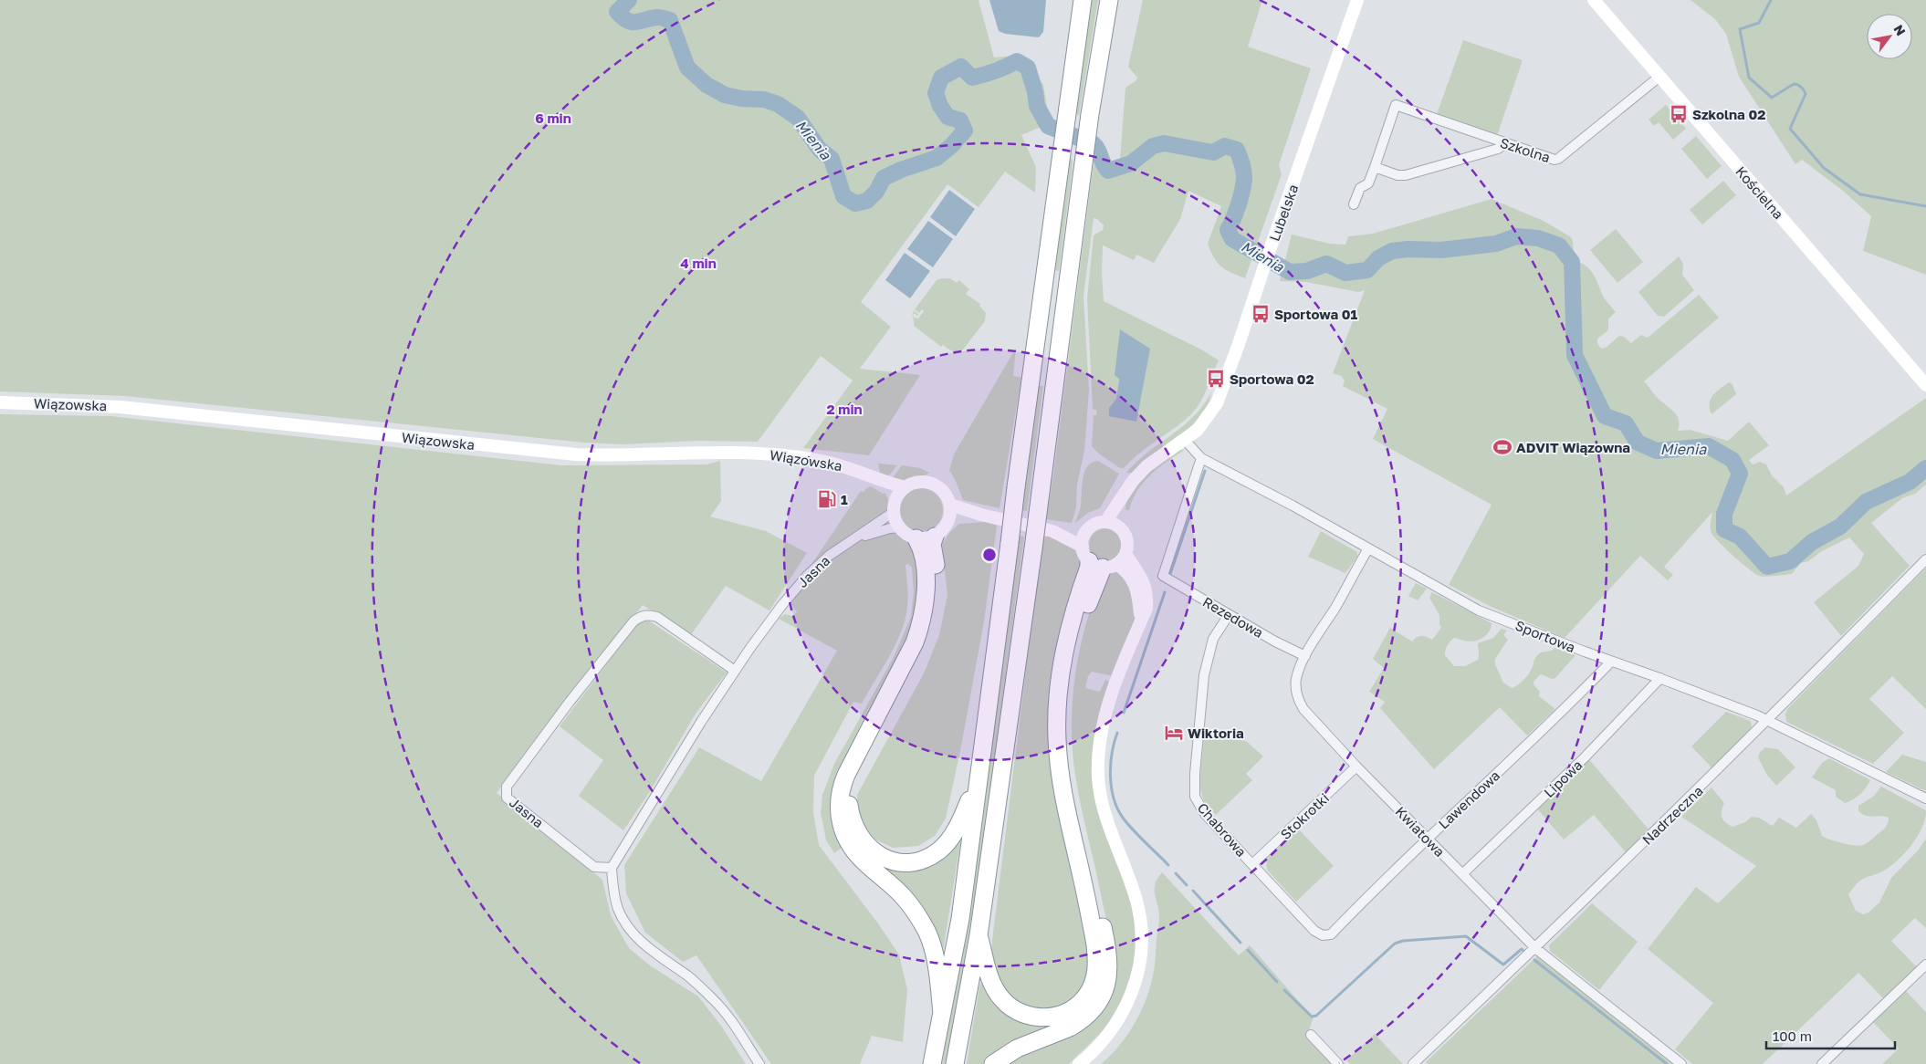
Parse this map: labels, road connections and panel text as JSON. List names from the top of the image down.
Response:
{
  "streets": {
    "main road": ["Kościelna", "Lubelska", "Wiązowska"],
    "street": [
      "Szkolna",
      "Jasna",
      "Rezedowa",
      "Sportowa",
      "Lipowa",
      "Lawendowa",
      "Nadrzeczna",
      "Stokrotki",
      "Chabrowa",
      "Kwiatowa"
    ]
  },
  "crossings": [
    ["Szkolna", "Kościelna"],
    ["Lubelska", "Sportowa"],
    ["Wiązowska", "Jasna"],
    ["Rezedowa", "Sportowa"],
    ["Rezedowa", "Chabrowa"],
    ["Rezedowa", "Kwiatowa"],
    ["Sportowa", "Lipowa"],
    ["Sportowa", "Lawendowa"],
    ["Sportowa", "Nadrzeczna"],
    ["Sportowa", "Kwiatowa"],
    ["Lipowa", "Kwiatowa"],
    ["Lawendowa", "Chabrowa"],
    ["Lawendowa", "Kwiatowa"],
    ["Nadrzeczna", "Kwiatowa"],
    ["Stokrotki", "Chabrowa"],
    ["Stokrotki", "Kwiatowa"]
  ],
  "water": ["Mienia"],
  "places": {
    "bus stop": ["Szkolna 02", "Sportowa 01", "Sportowa 02"],
    "sports": ["ADVIT Wiązowna"],
    "fuel station": ["1"],
    "hotel": ["Wiktoria"]
  },
  "scale_bar": "100 m",
  "north": "top right",
  "rings": ["6 min", "4 min", "2 min"]
}
